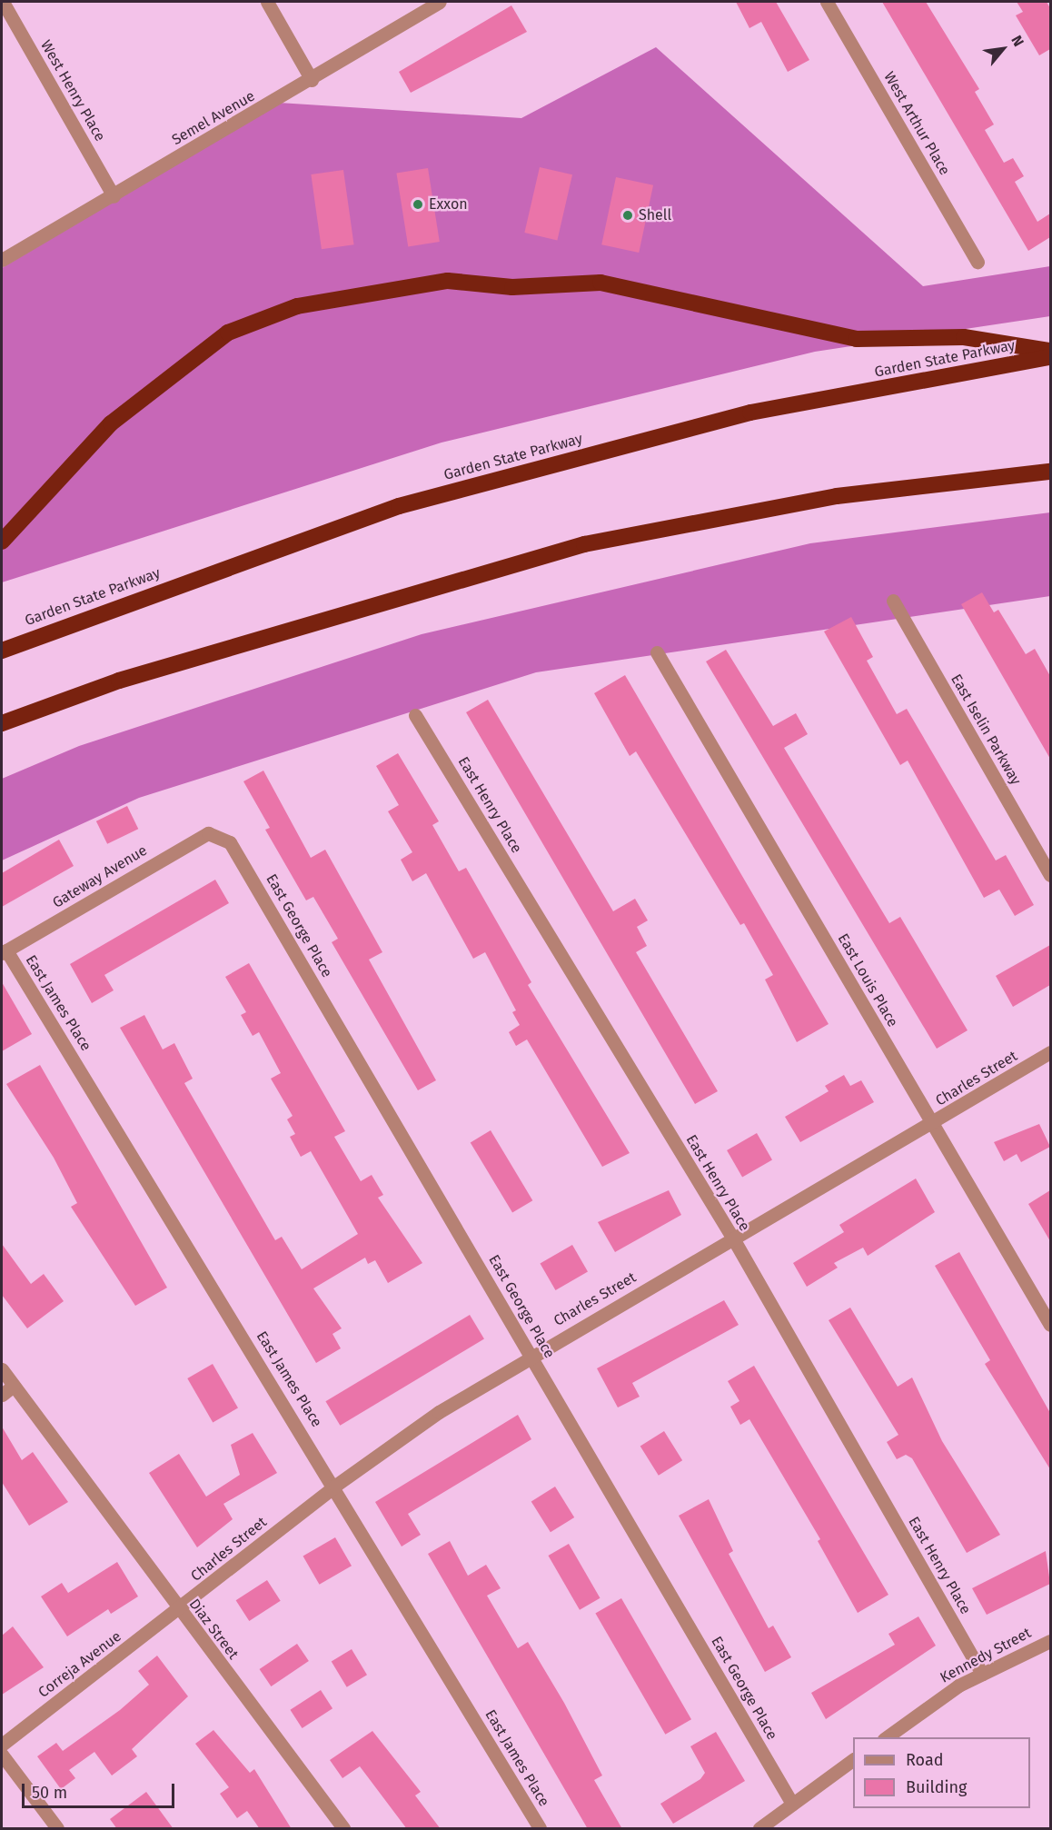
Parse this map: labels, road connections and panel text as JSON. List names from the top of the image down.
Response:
{
  "streets": {
    "highway": ["Garden State Parkway"],
    "street": [
      "West Henry Place",
      "Semel Avenue",
      "West Arthur Place",
      "East Iselin Parkway",
      "East Henry Place",
      "Gateway Avenue",
      "East George Place",
      "East Louis Place",
      "East James Place",
      "Charles Street",
      "Diaz Street",
      "Kennedy Street",
      "Correja Avenue"
    ]
  },
  "crossings": [
    ["West Henry Place", "Semel Avenue"],
    ["East Henry Place", "Charles Street"],
    ["East Henry Place", "Kennedy Street"],
    ["Gateway Avenue", "East George Place"],
    ["Gateway Avenue", "East James Place"],
    ["East George Place", "Charles Street"],
    ["East Louis Place", "Charles Street"],
    ["East James Place", "Charles Street"],
    ["Charles Street", "Diaz Street"],
    ["Charles Street", "Correja Avenue"],
    ["Diaz Street", "Correja Avenue"]
  ],
  "places": ["Exxon", "Shell"],
  "legend": ["Road", "Building"],
  "scale_bar": "50 m",
  "north": "top right"
}
